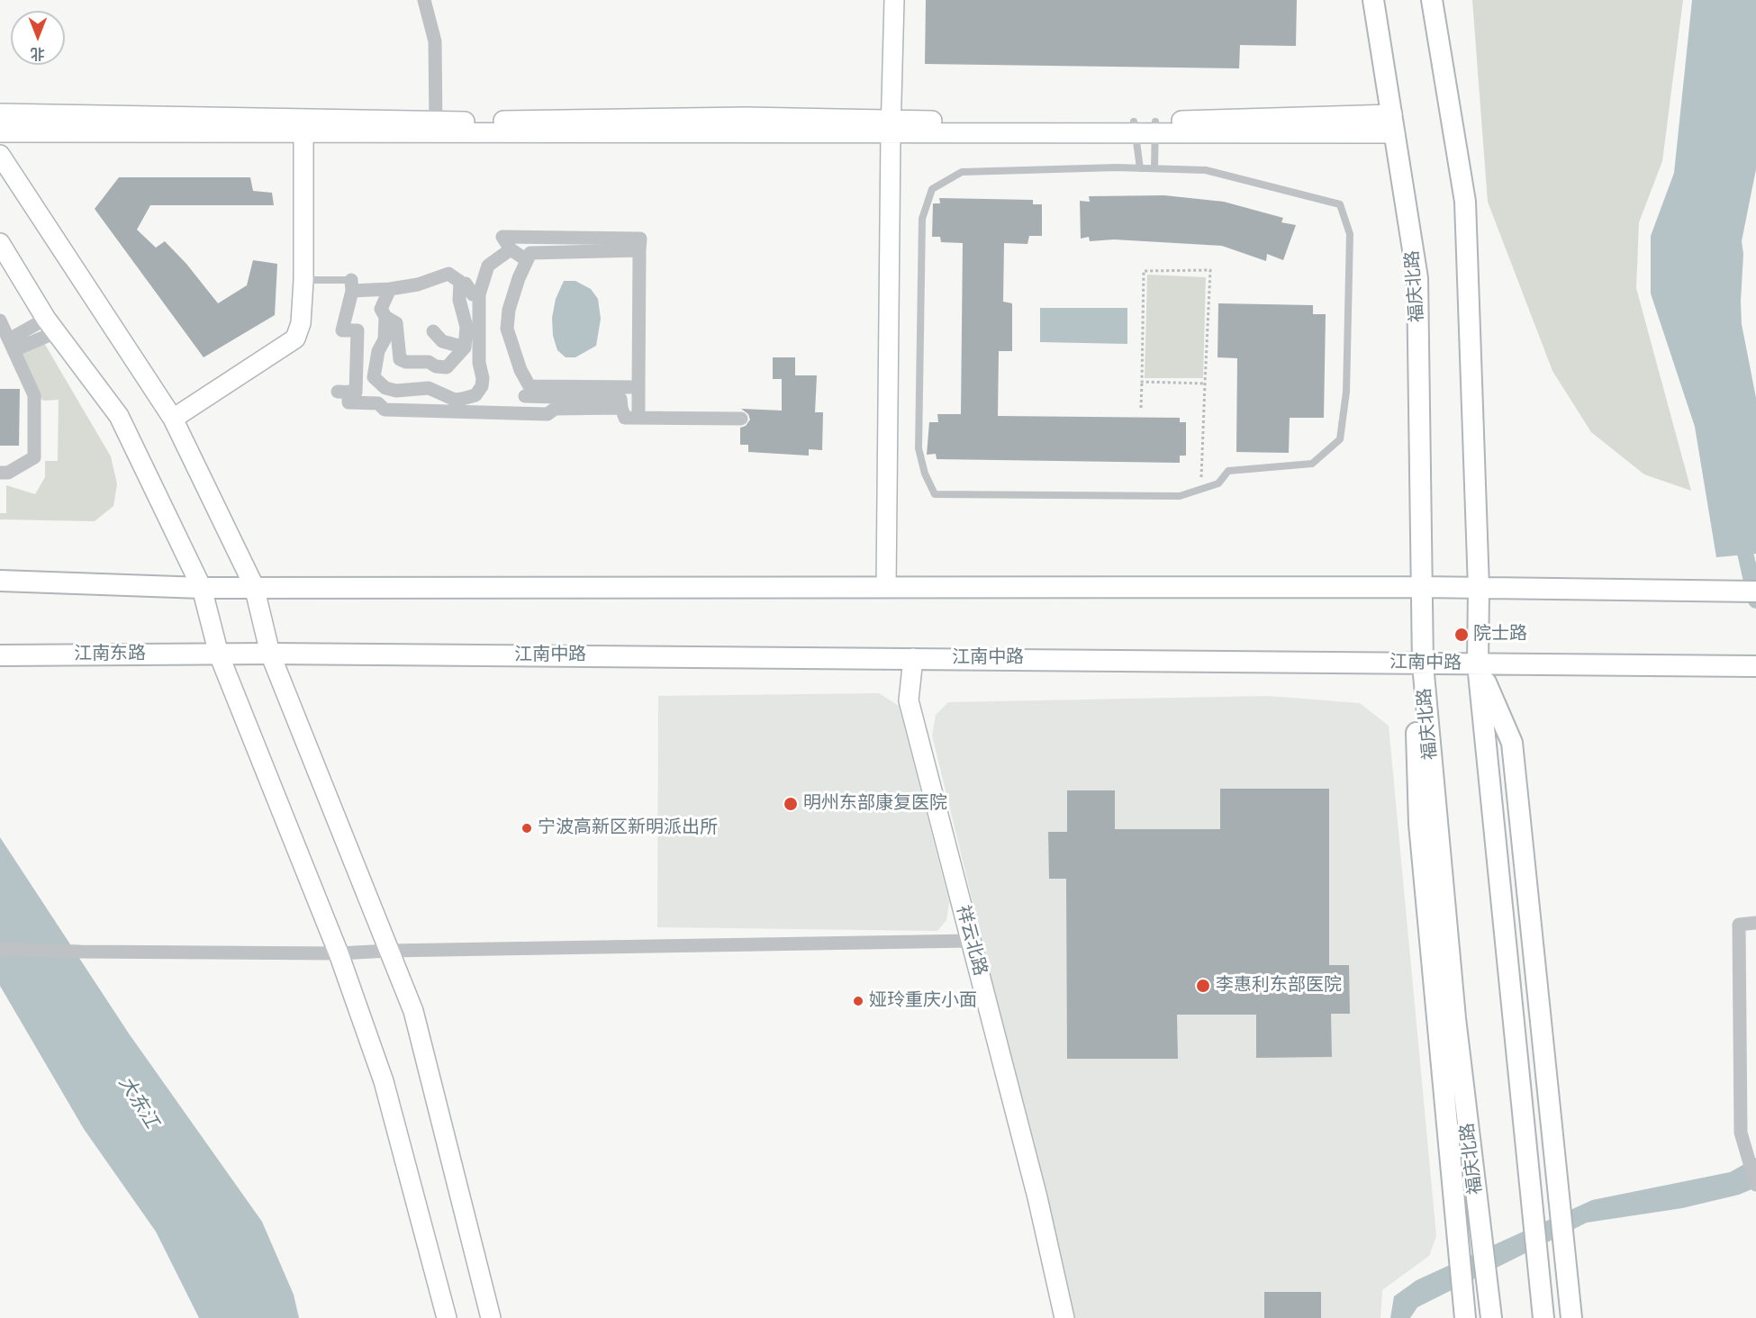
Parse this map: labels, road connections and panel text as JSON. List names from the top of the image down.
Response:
{
  "streets": {
    "main road": ["福庆北路", "江南东路", "江南中路"],
    "street": ["祥云北路"]
  },
  "crossings": [
    ["福庆北路", "江南中路"],
    ["江南东路", "江南中路"],
    ["江南中路", "祥云北路"]
  ],
  "water": ["大东江"],
  "places": [
    "院士路",
    "明州东部康复医院",
    "宁波高新区新明派出所",
    "李惠利东部医院",
    "娅玲重庆小面"
  ],
  "north": "bottom"
}
